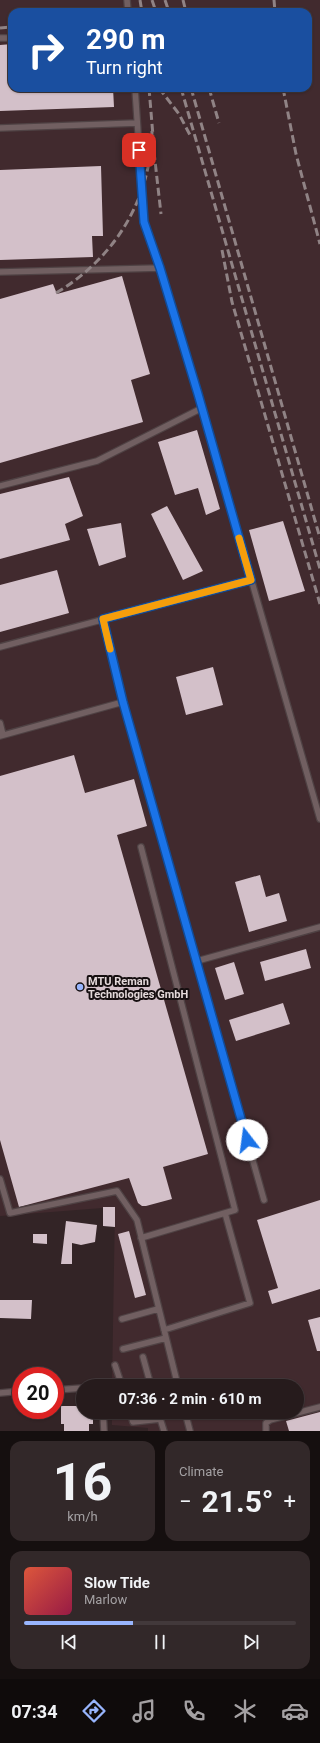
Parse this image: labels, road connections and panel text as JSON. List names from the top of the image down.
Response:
{
  "places": ["MTU Reman Technologies GmbH"],
  "page": {
    "turn": ["290 m", "Turn right"],
    "limit": "20",
    "trip": "07:36 · 2 min · 610 m",
    "tile": [
      ["16", "km/h"],
      "Climate"
    ],
    "heat": ["−", "21.5°", "+"],
    "song": ["Slow Tide", "Marlow"],
    "tabs": "07:34"
  }
}
